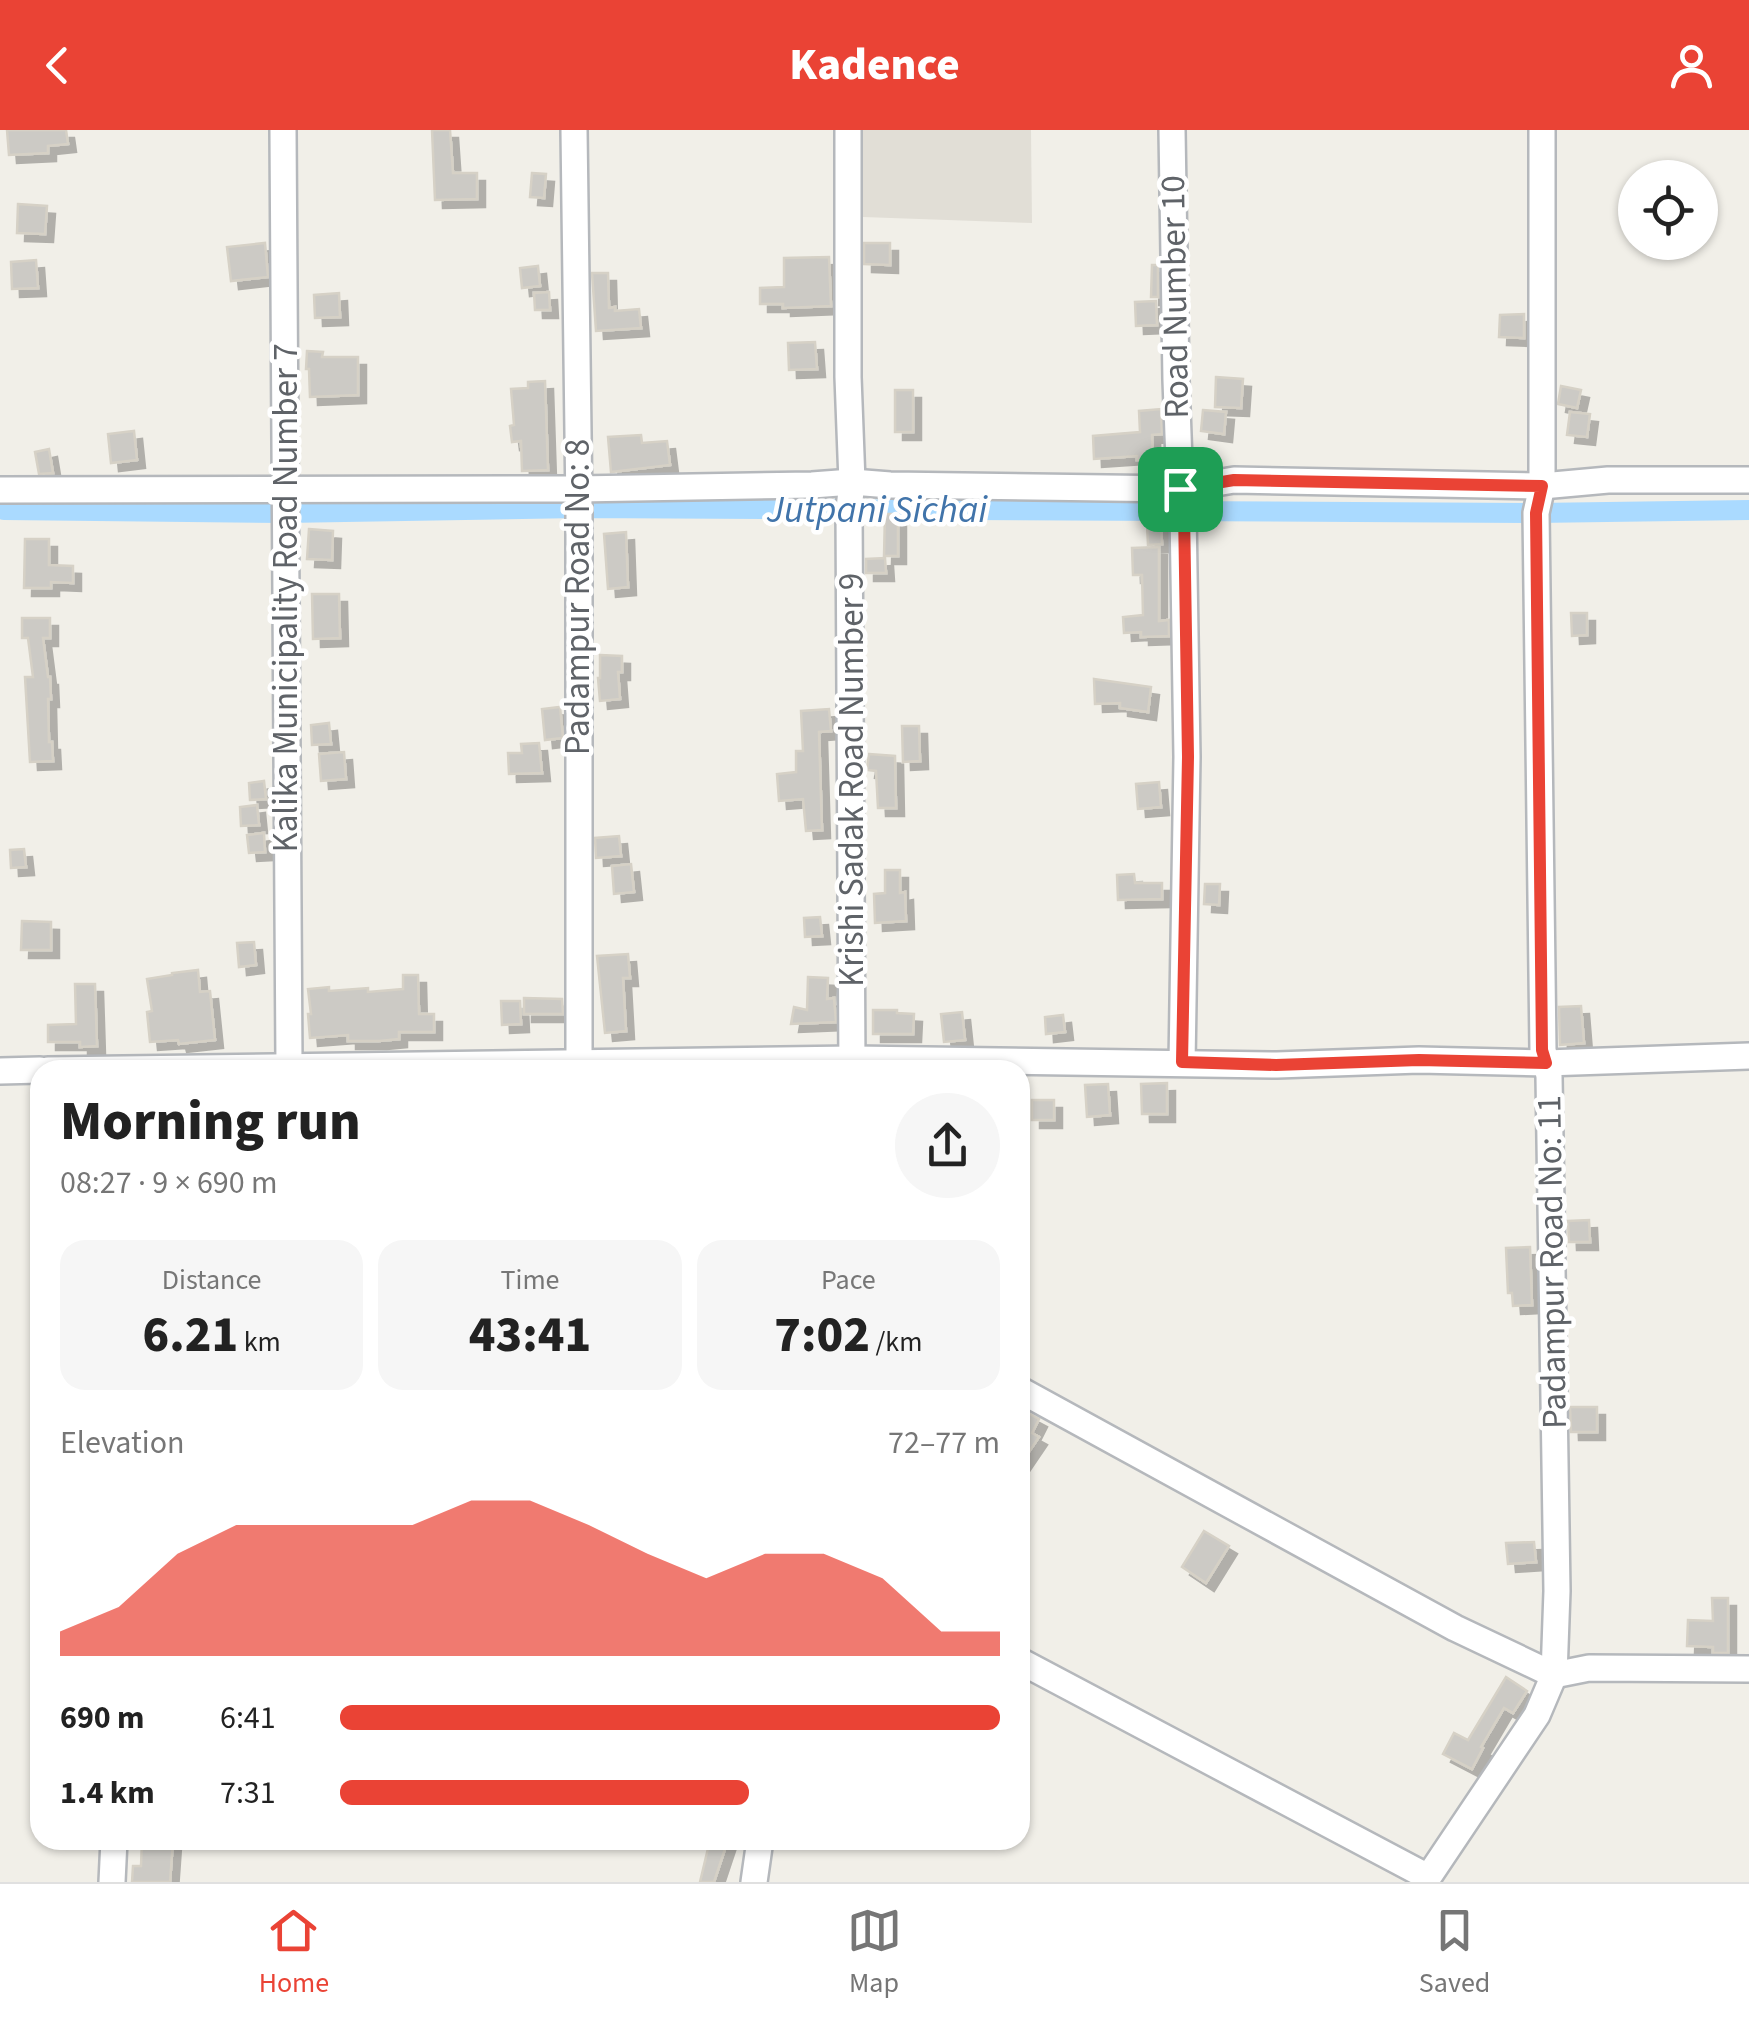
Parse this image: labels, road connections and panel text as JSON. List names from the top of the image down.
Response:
{
  "streets": {
    "street": [
      "Road Number 10",
      "Padampur Road No: 8",
      "Kalika Municipality Road Number 7",
      "Krishi Sadak Road Number 9",
      "Padampur Road No: 11"
    ]
  },
  "water": ["Jutpani Sichai"],
  "page": {
    "header": "Kadence",
    "heading": ["Morning run", "08:27 · 9 × 690 m"],
    "stats": [
      ["Distance", "6.21 km"],
      ["Time", "43:41"],
      ["Pace", "7:02 /km"]
    ],
    "chart": ["Elevation", "72–77 m"],
    "list": [
      {
        "name": "690 m",
        "note": "6:41"
      },
      {
        "name": "1.4 km",
        "note": "7:31"
      }
    ],
    "tabs": ["Home", "Map", "Saved"]
  }
}
